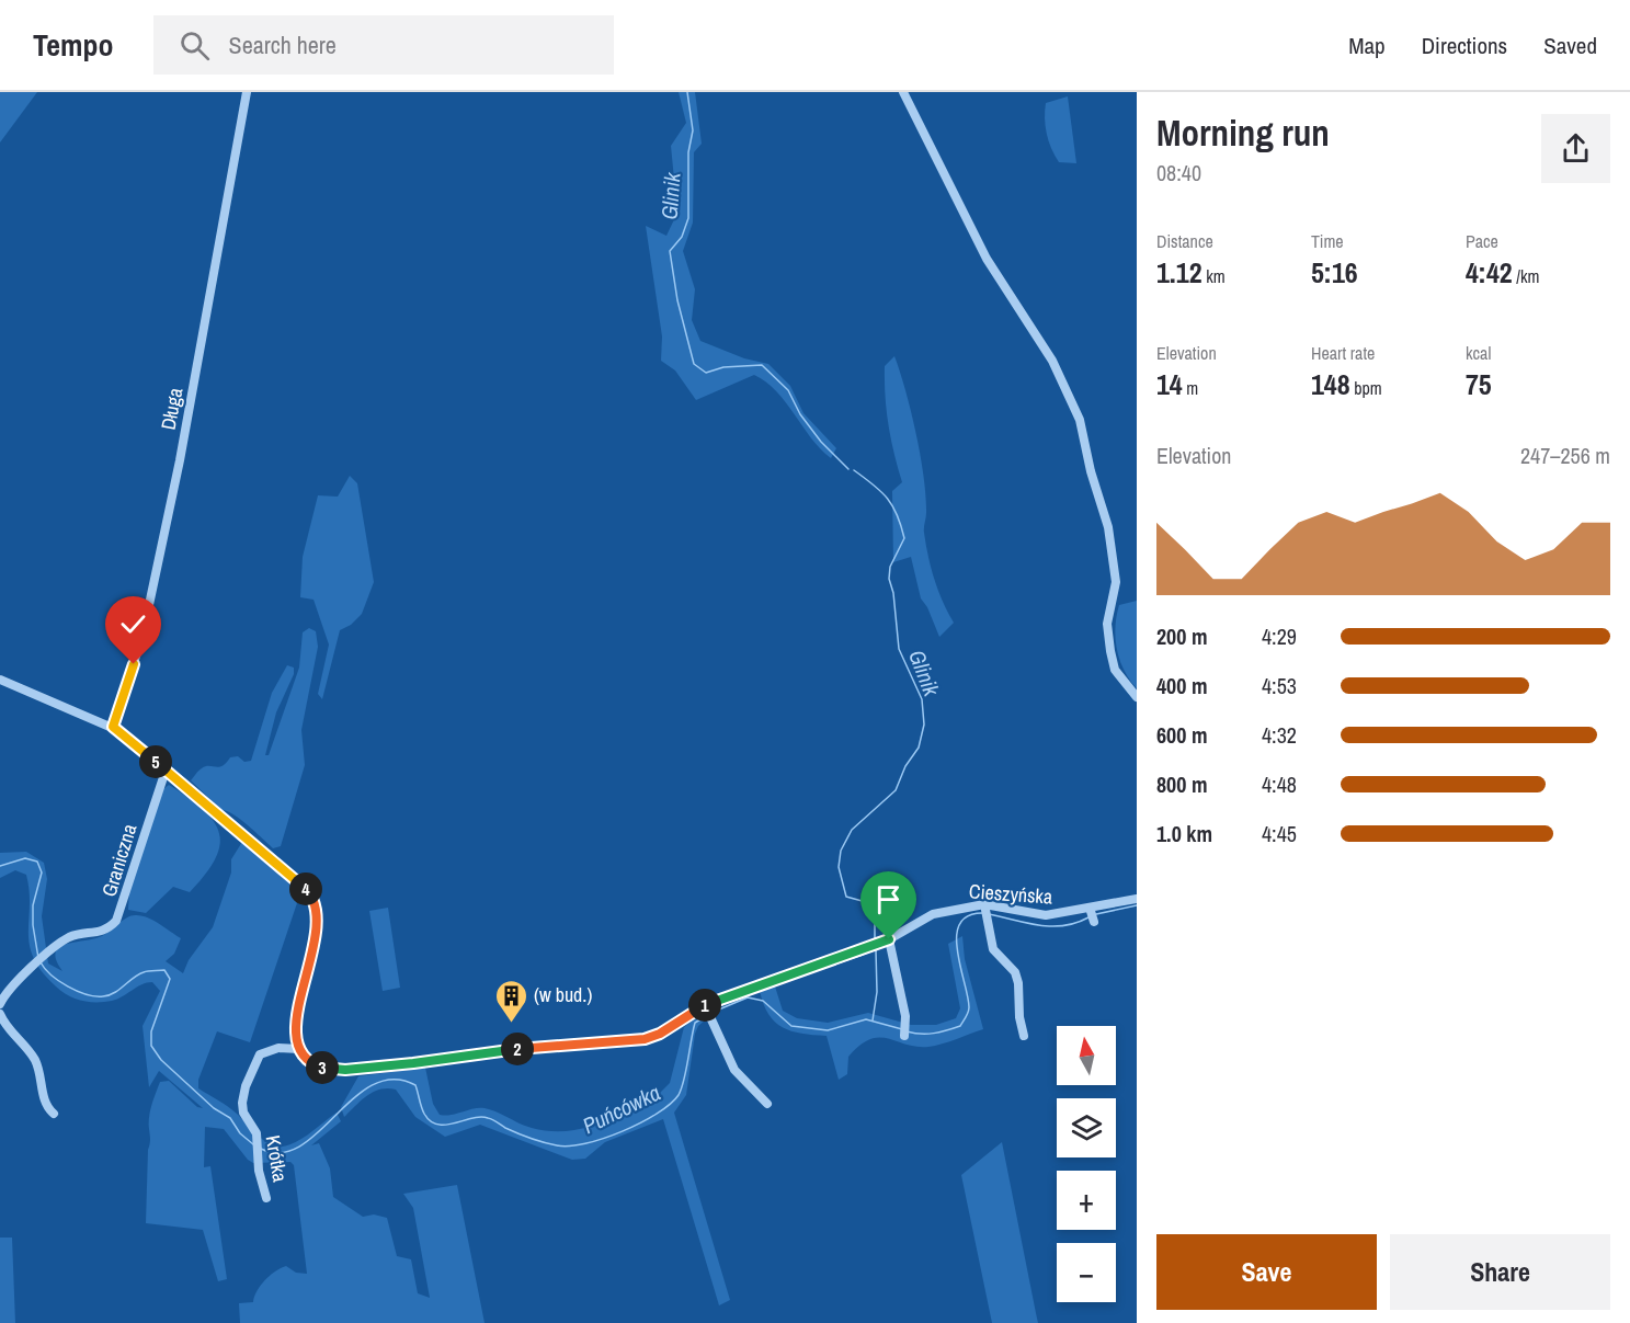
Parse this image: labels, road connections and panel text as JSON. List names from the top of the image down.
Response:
{
  "streets": {
    "street": [
      "Długa",
      "Graniczna",
      "Cieszyńska",
      "Krótka"
    ]
  },
  "crossings": [
    ["Cieszyńska", "Krótka"]
  ],
  "water": ["Glinik", "Puńcówka"],
  "places": {
    "building": ["(w bud.)"]
  },
  "north": "top",
  "page": {
    "header": "Tempo",
    "search": "Search here",
    "nav": ["Map", "Directions", "Saved"],
    "heading": ["Morning run", "08:40"],
    "stats": [
      ["Distance", "1.12 km"],
      ["Time", "5:16"],
      ["Pace", "4:42 /km"],
      ["Elevation", "14 m"],
      ["Heart rate", "148 bpm"],
      ["kcal", "75"]
    ],
    "chart": ["Elevation", "247–256 m"],
    "list": [
      {
        "name": "200 m",
        "note": "4:29"
      },
      {
        "name": "400 m",
        "note": "4:53"
      },
      {
        "name": "600 m",
        "note": "4:32"
      },
      {
        "name": "800 m",
        "note": "4:48"
      },
      {
        "name": "1.0 km",
        "note": "4:45"
      }
    ],
    "pins": [
      "5",
      "4",
      "1",
      "2",
      "3"
    ],
    "map_buttons": ["+", "−"],
    "buttons": ["Save", "Share"]
  }
}
